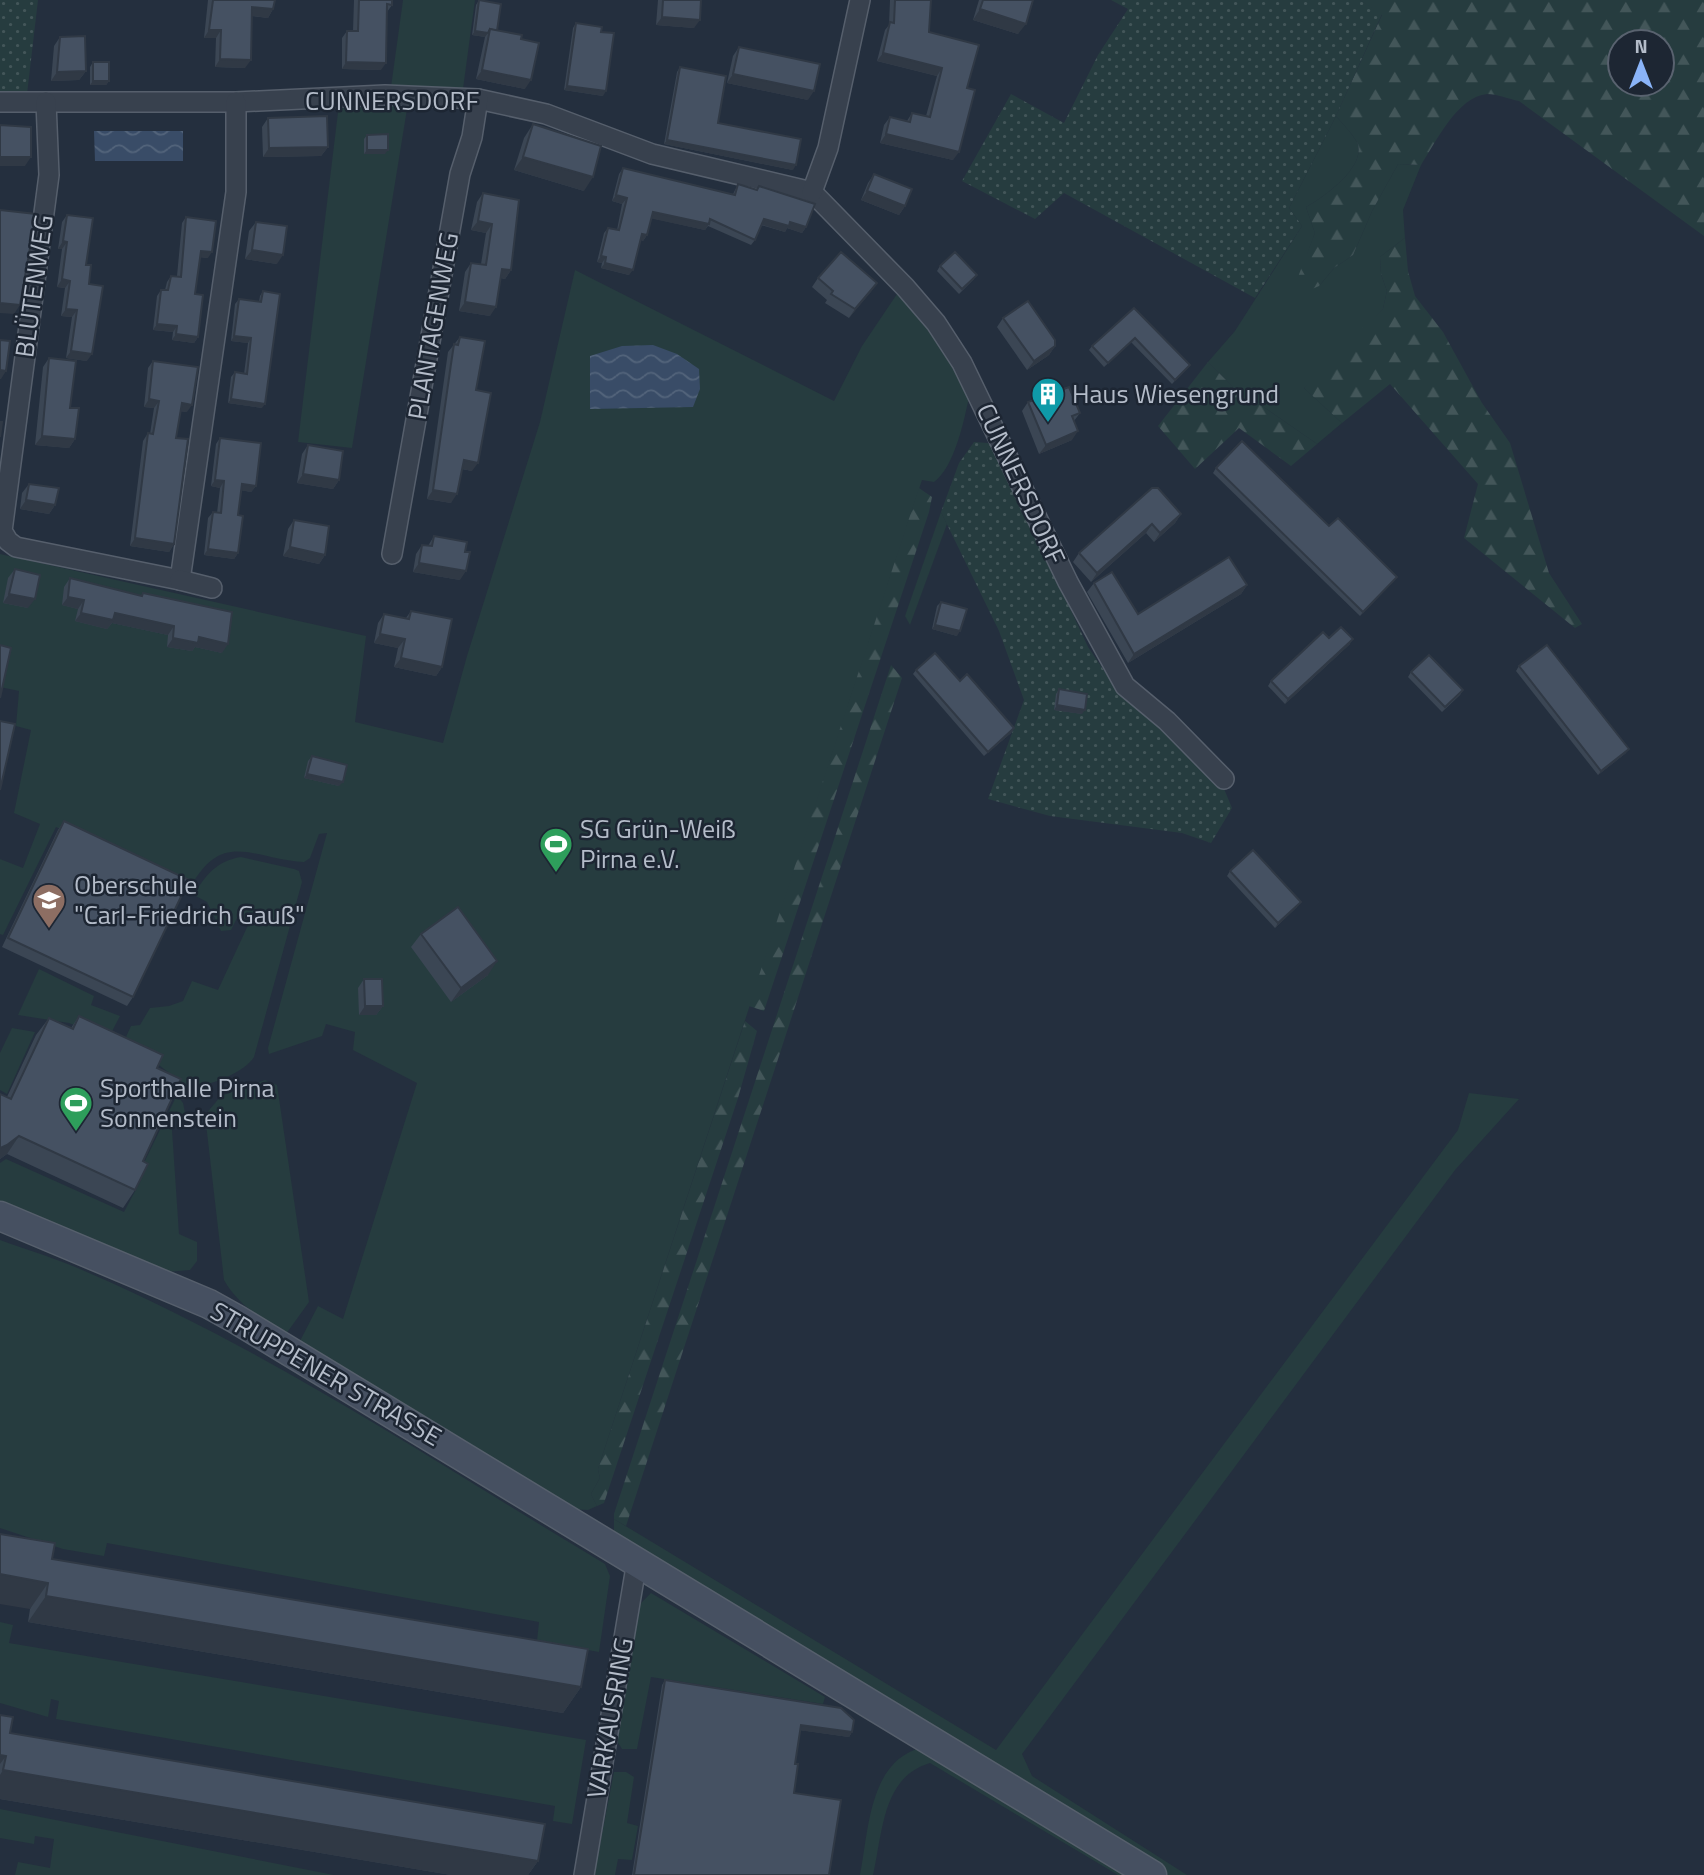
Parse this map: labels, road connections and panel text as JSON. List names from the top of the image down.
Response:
{
  "streets": {
    "main road": ["STRUPPENER STRASSE"],
    "street": [
      "CUNNERSDORF",
      "BLÜTENWEG",
      "PLANTAGENWEG",
      "VARKAUSRING"
    ]
  },
  "crossings": [
    ["CUNNERSDORF", "BLÜTENWEG"],
    ["CUNNERSDORF", "PLANTAGENWEG"],
    ["STRUPPENER STRASSE", "VARKAUSRING"]
  ],
  "places": {
    "building": ["Haus Wiesengrund"],
    "sports": ["SG Grün-Weiß Pirna e.V.", "Sporthalle Pirna Sonnenstein"],
    "school or university": ["Oberschule \"Carl-Friedrich Gauß\""]
  },
  "north": "top"
}
